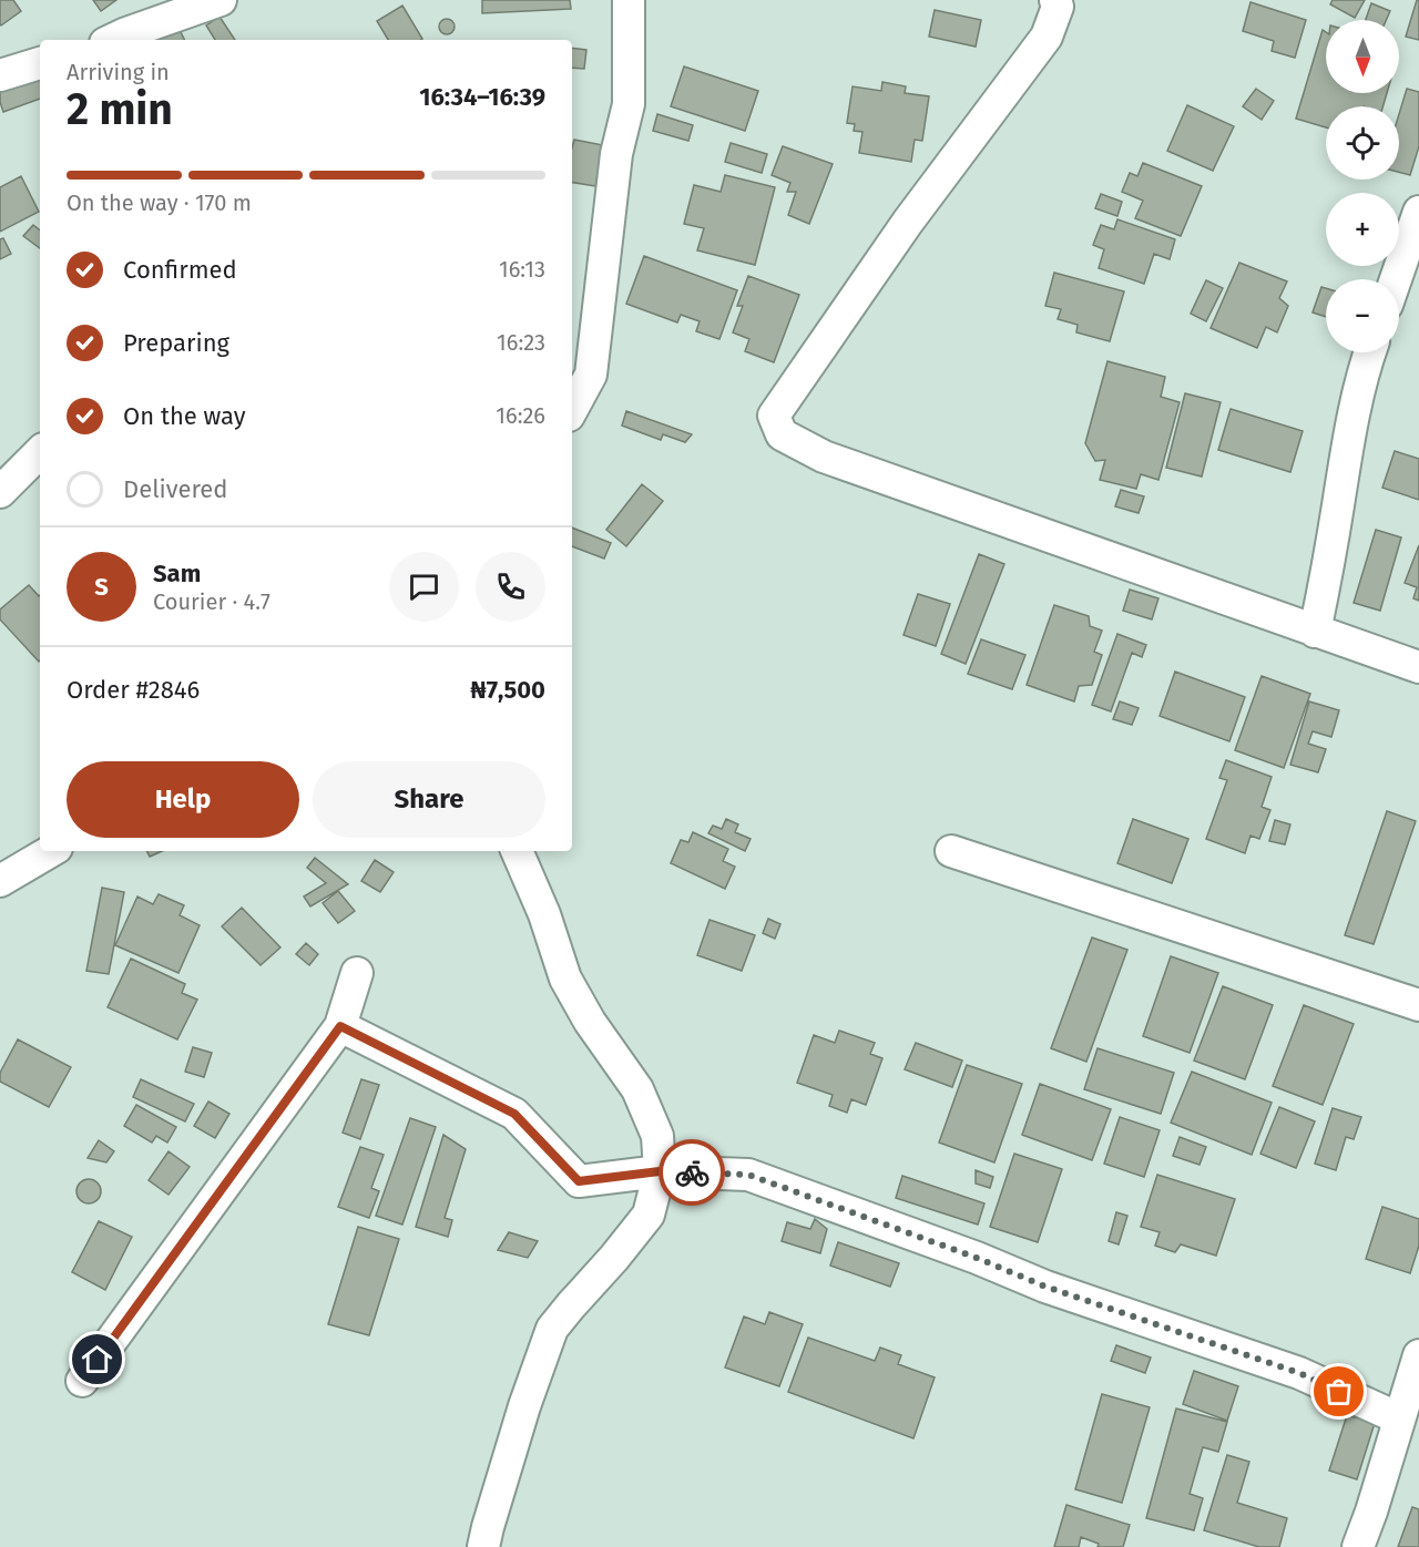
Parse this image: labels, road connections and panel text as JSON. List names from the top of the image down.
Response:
{
  "north": "bottom",
  "page": {
    "map_buttons": ["+", "−"],
    "heading": ["2 min", "Arriving in", "16:34–16:39"],
    "panel": [
      "Sam",
      "Courier · 4.7",
      "Order #2846",
      "₦7,500"
    ],
    "bar": "On the way · 170 m",
    "list": [
      ["Confirmed", "16:13"],
      ["Preparing", "16:23"],
      ["On the way", "16:26"],
      "Delivered"
    ],
    "round": "S",
    "buttons": ["Help", "Share"]
  }
}
